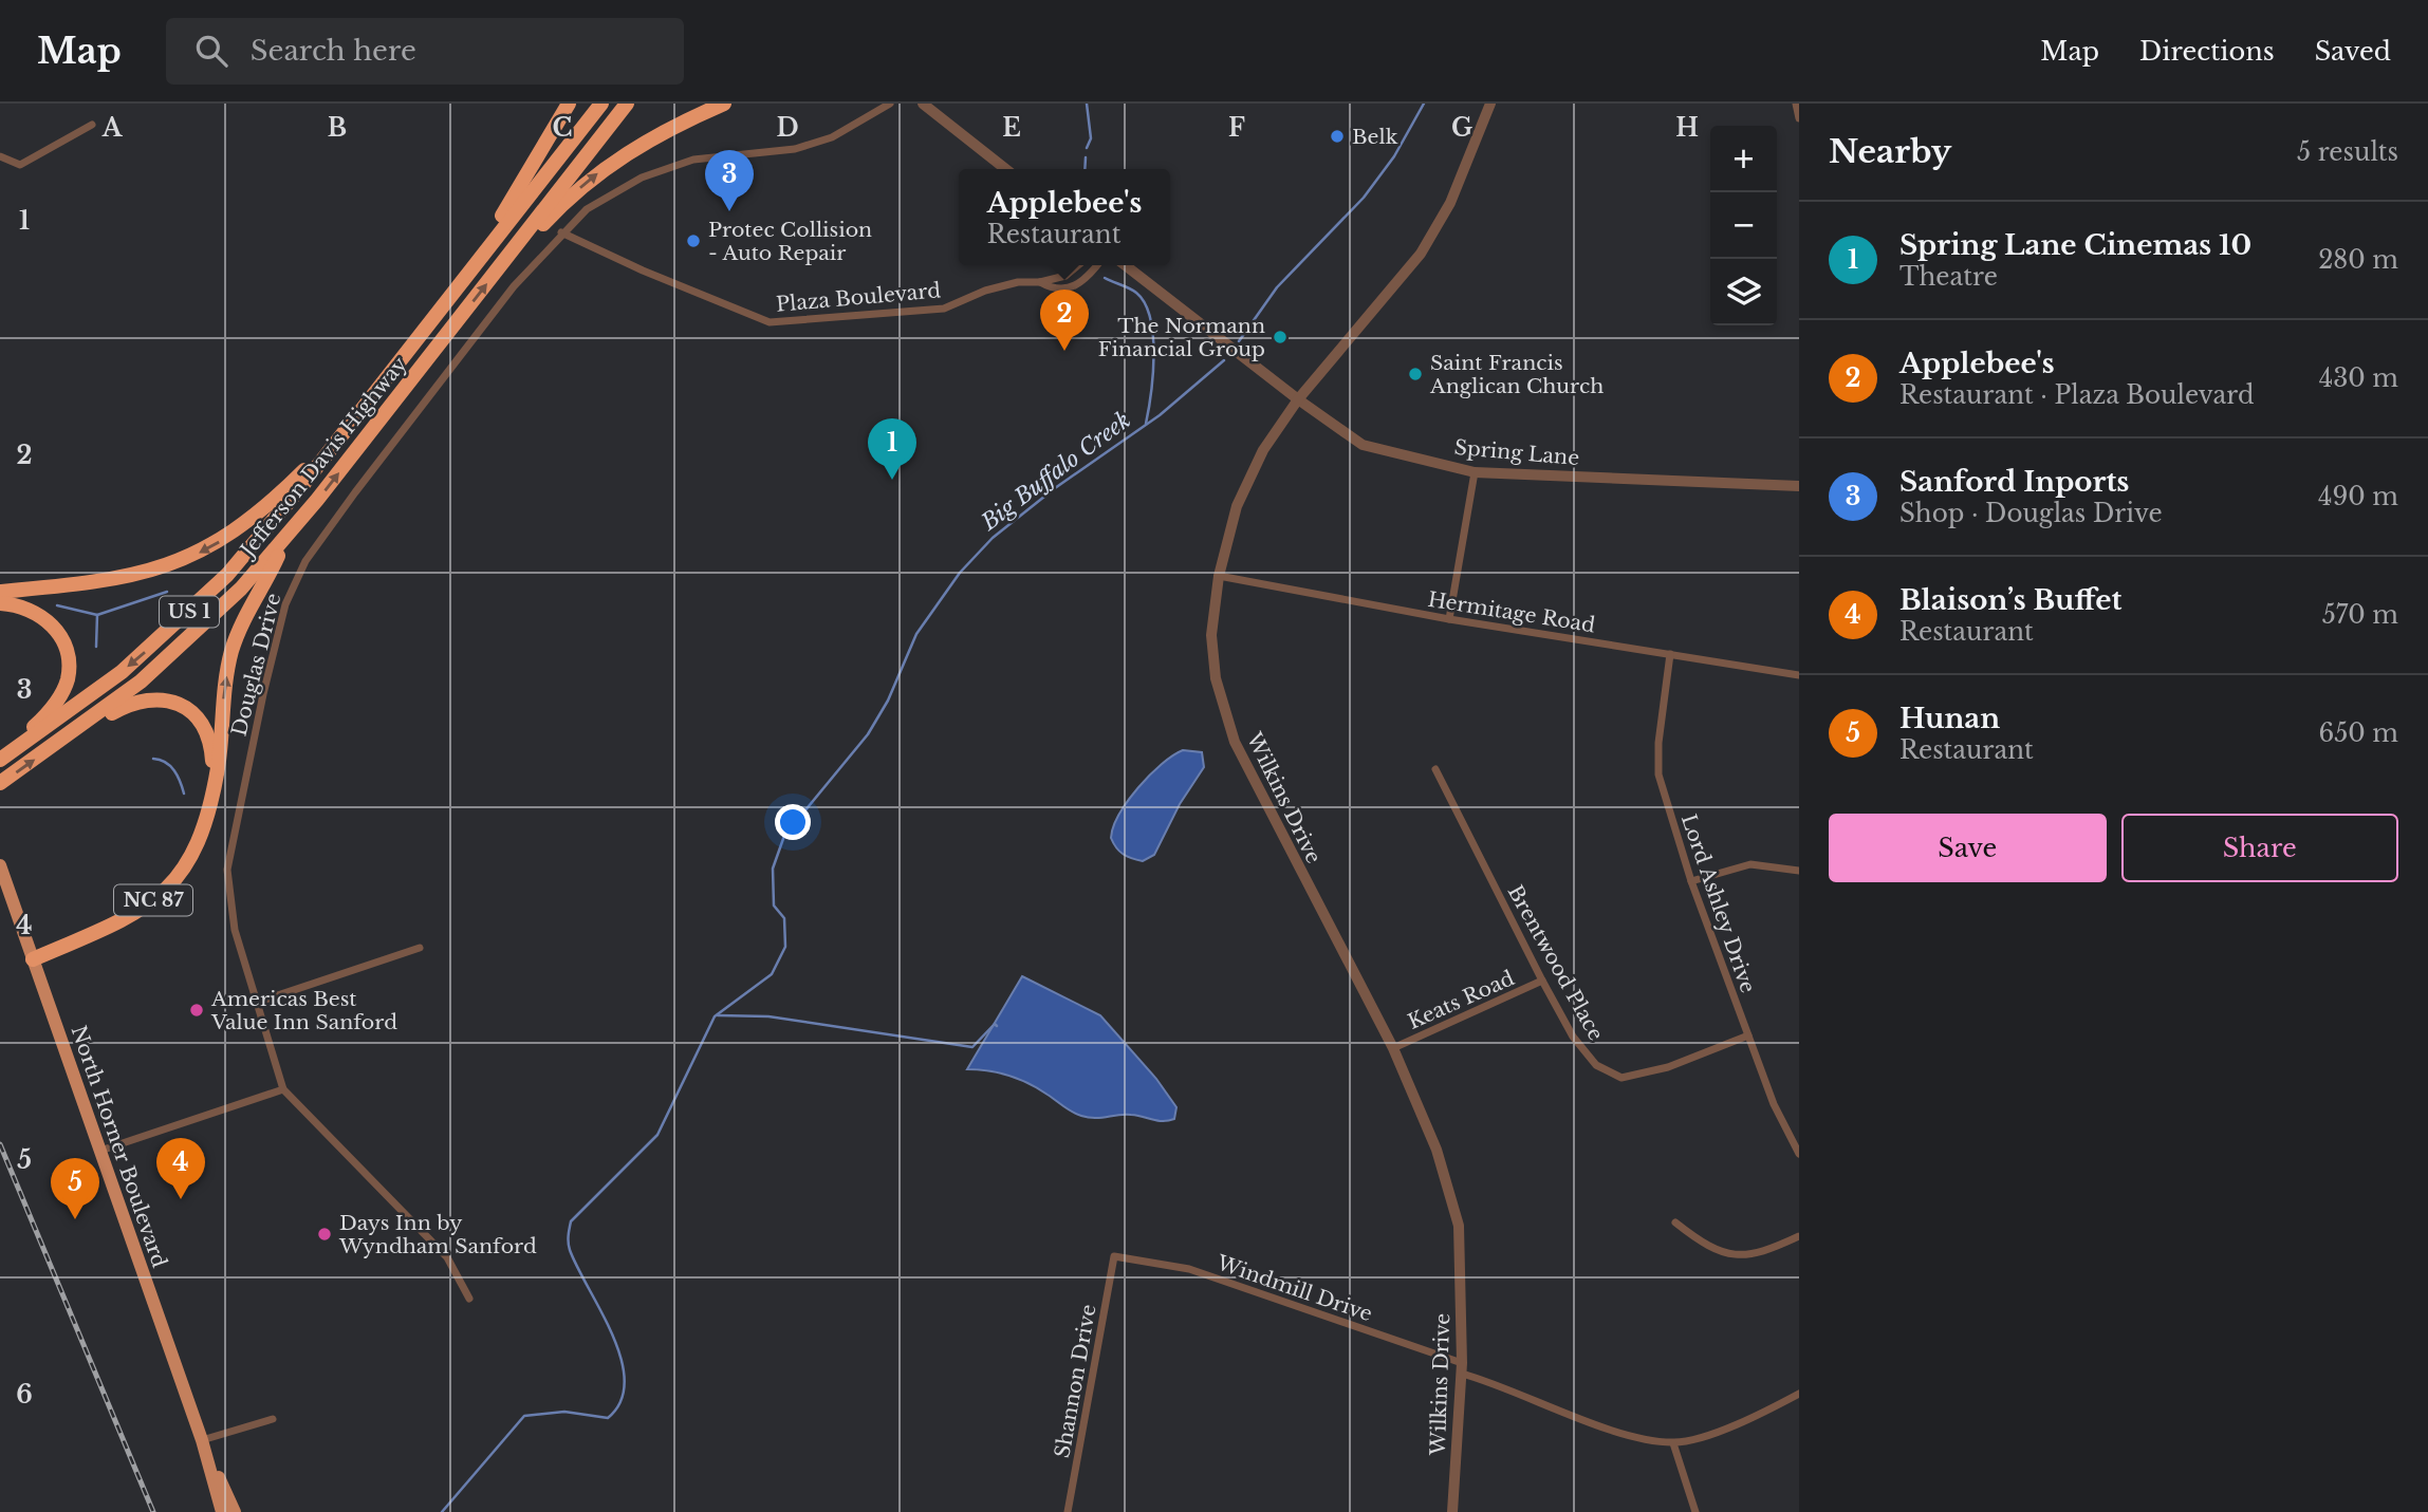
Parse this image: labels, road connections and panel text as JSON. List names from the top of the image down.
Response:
{
  "streets": {
    "highway": ["Jefferson Davis Highway", "US 1", "NC 87"],
    "main road": ["North Horner Boulevard"],
    "street": [
      "Plaza Boulevard",
      "Spring Lane",
      "Hermitage Road",
      "Douglas Drive",
      "Wilkins Drive",
      "Lord Ashley Drive",
      "Brentwood Place",
      "Keats Road",
      "Windmill Drive",
      "Shannon Drive"
    ]
  },
  "crossings": [
    ["Plaza Boulevard", "Douglas Drive"],
    ["Spring Lane", "Wilkins Drive"],
    ["Jefferson Davis Highway", "NC 87"],
    ["Hermitage Road", "Wilkins Drive"],
    ["Hermitage Road", "Lord Ashley Drive"],
    ["Wilkins Drive", "Keats Road"],
    ["Wilkins Drive", "Windmill Drive"],
    ["NC 87", "North Horner Boulevard"],
    ["Lord Ashley Drive", "Brentwood Place"],
    ["Brentwood Place", "Keats Road"],
    ["Windmill Drive", "Shannon Drive"]
  ],
  "water": ["Big Buffalo Creek"],
  "places": [
    "Belk",
    "Protec Collision - Auto Repair",
    "The Normann Financial Group",
    "Saint Francis Anglican Church",
    "Americas Best Value Inn Sanford",
    "Days Inn by Wyndham Sanford"
  ],
  "page": {
    "header": "Map",
    "search": "Search here",
    "nav": ["Map", "Directions", "Saved"],
    "heading": ["Nearby", "5 results"],
    "map_buttons": ["+", "−"],
    "pins": [
      "3",
      "2",
      "1",
      "4",
      "5"
    ],
    "popup": ["Applebee's", "Restaurant"],
    "list": [
      {
        "mark": "1",
        "name": "Spring Lane Cinemas 10",
        "note": "Theatre",
        "value": "280 m"
      },
      {
        "mark": "2",
        "name": "Applebee's",
        "note": "Restaurant · Plaza Boulevard",
        "value": "430 m"
      },
      {
        "mark": "3",
        "name": "Sanford Inports",
        "note": "Shop · Douglas Drive",
        "value": "490 m"
      },
      {
        "mark": "4",
        "name": "Blaison’s Buffet",
        "note": "Restaurant",
        "value": "570 m"
      },
      {
        "mark": "5",
        "name": "Hunan",
        "note": "Restaurant",
        "value": "650 m"
      }
    ],
    "buttons": ["Save", "Share"]
  },
  "grid": {
    "columns": [
      "A",
      "B",
      "C",
      "D",
      "E",
      "F",
      "G",
      "H"
    ],
    "rows": [
      "1",
      "2",
      "3",
      "4",
      "5",
      "6"
    ]
  }
}
